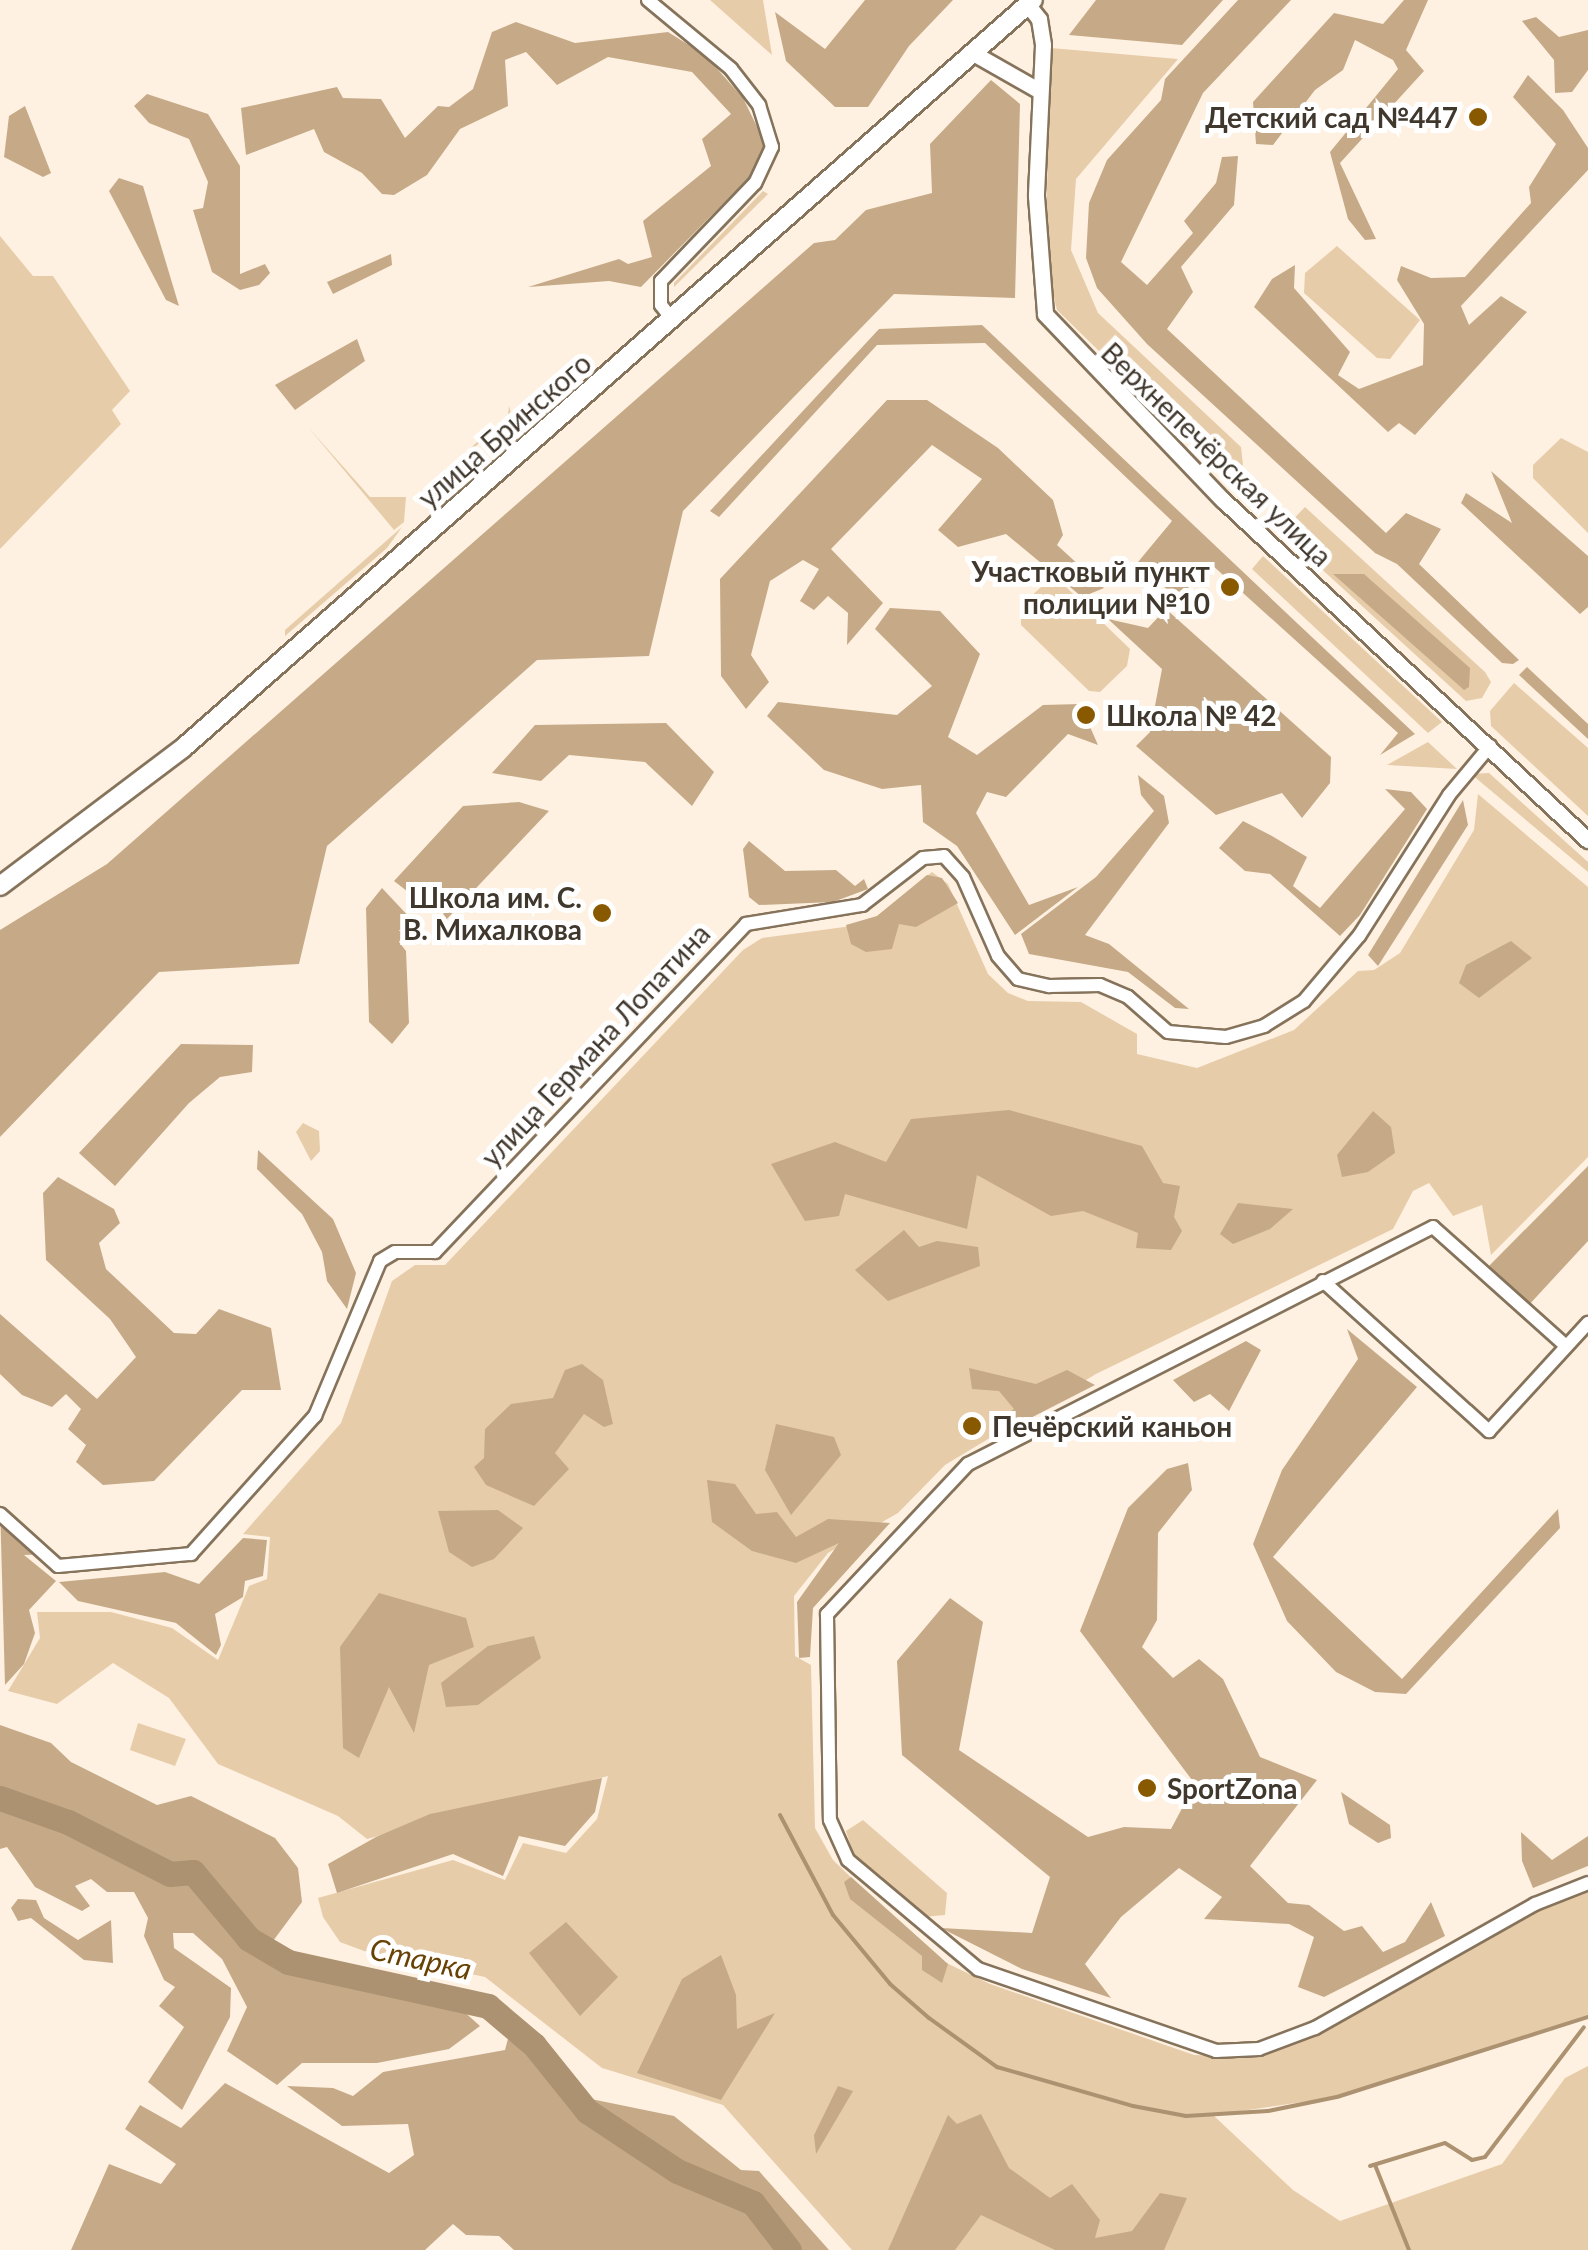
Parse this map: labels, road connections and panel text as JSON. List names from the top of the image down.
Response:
{
  "streets": {
    "main road": ["улица Бринского"],
    "street": ["Верхнепечёрская улица", "улица Германа Лопатина"]
  },
  "crossings": [
    ["улица Бринского", "Верхнепечёрская улица"],
    ["Верхнепечёрская улица", "улица Германа Лопатина"]
  ],
  "water": ["Старка"],
  "places": [
    "Детский сад №447",
    "Участковый пункт полиции №10",
    "Школа № 42",
    "Школа им. С. В. Михалкова",
    "Печёрский каньон",
    "SportZona"
  ]
}
